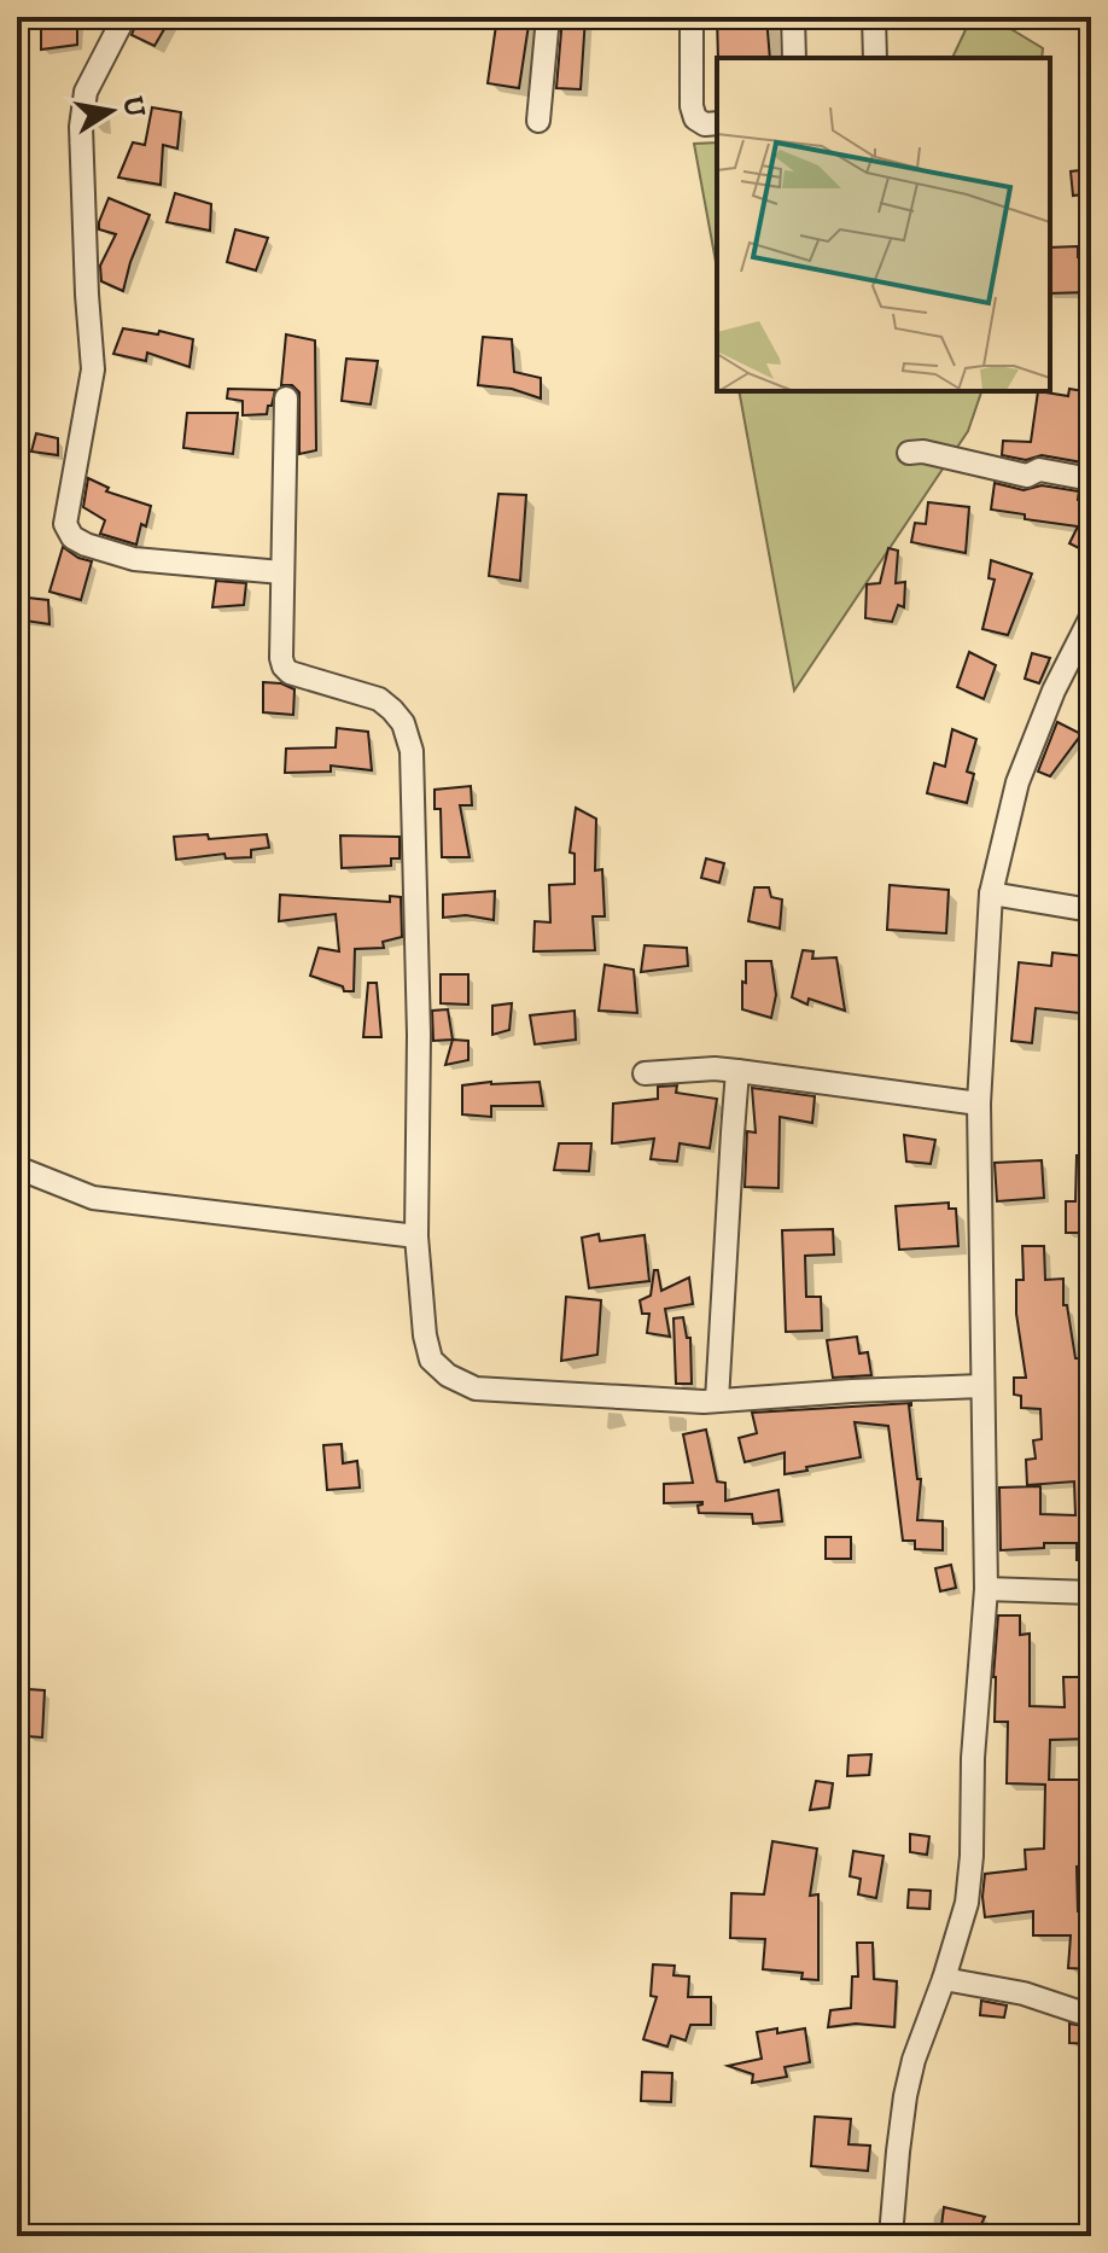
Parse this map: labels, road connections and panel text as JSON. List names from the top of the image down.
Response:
{
  "north": "right"
}
